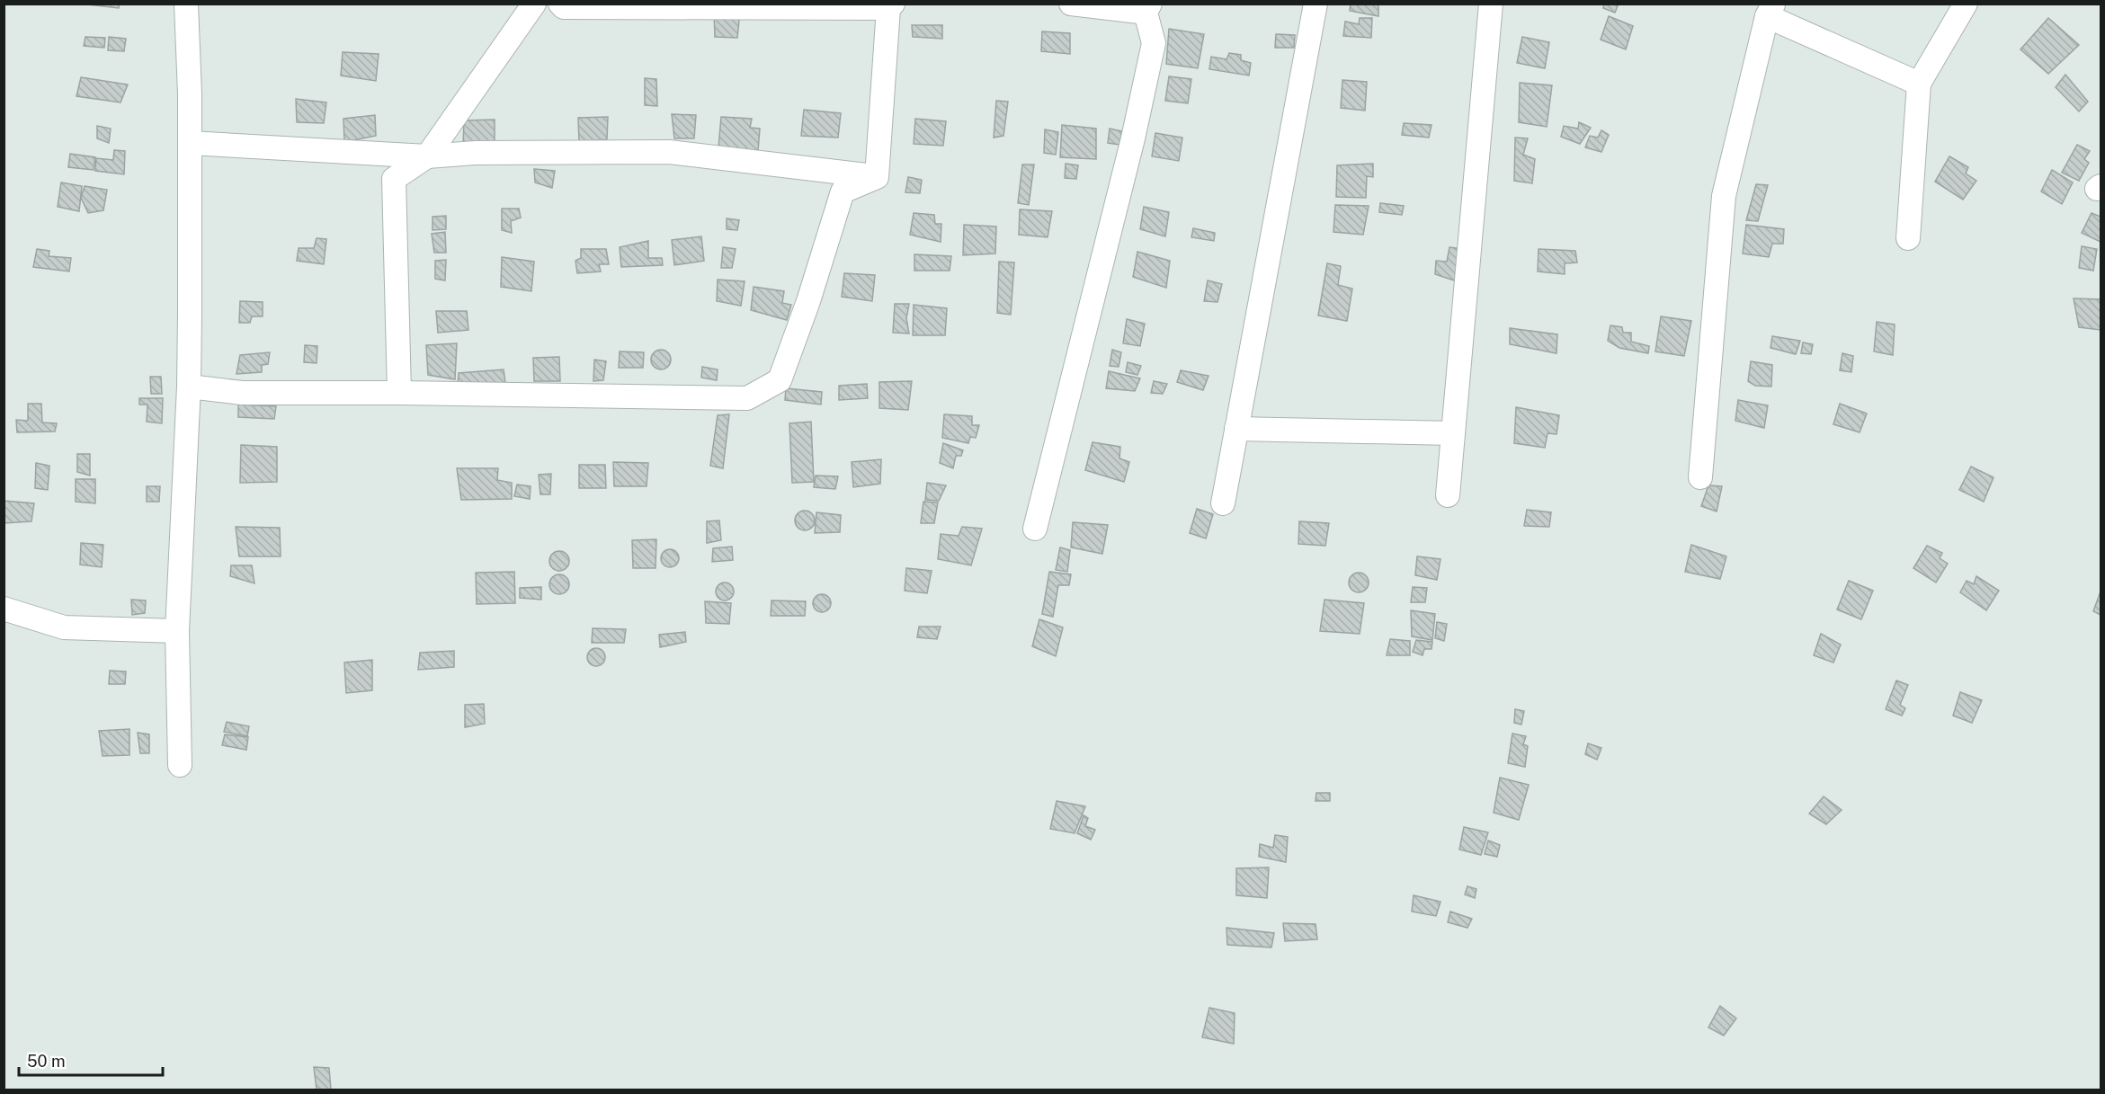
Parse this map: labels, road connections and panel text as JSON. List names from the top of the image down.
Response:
{
  "scale_bar": "50 m"
}
